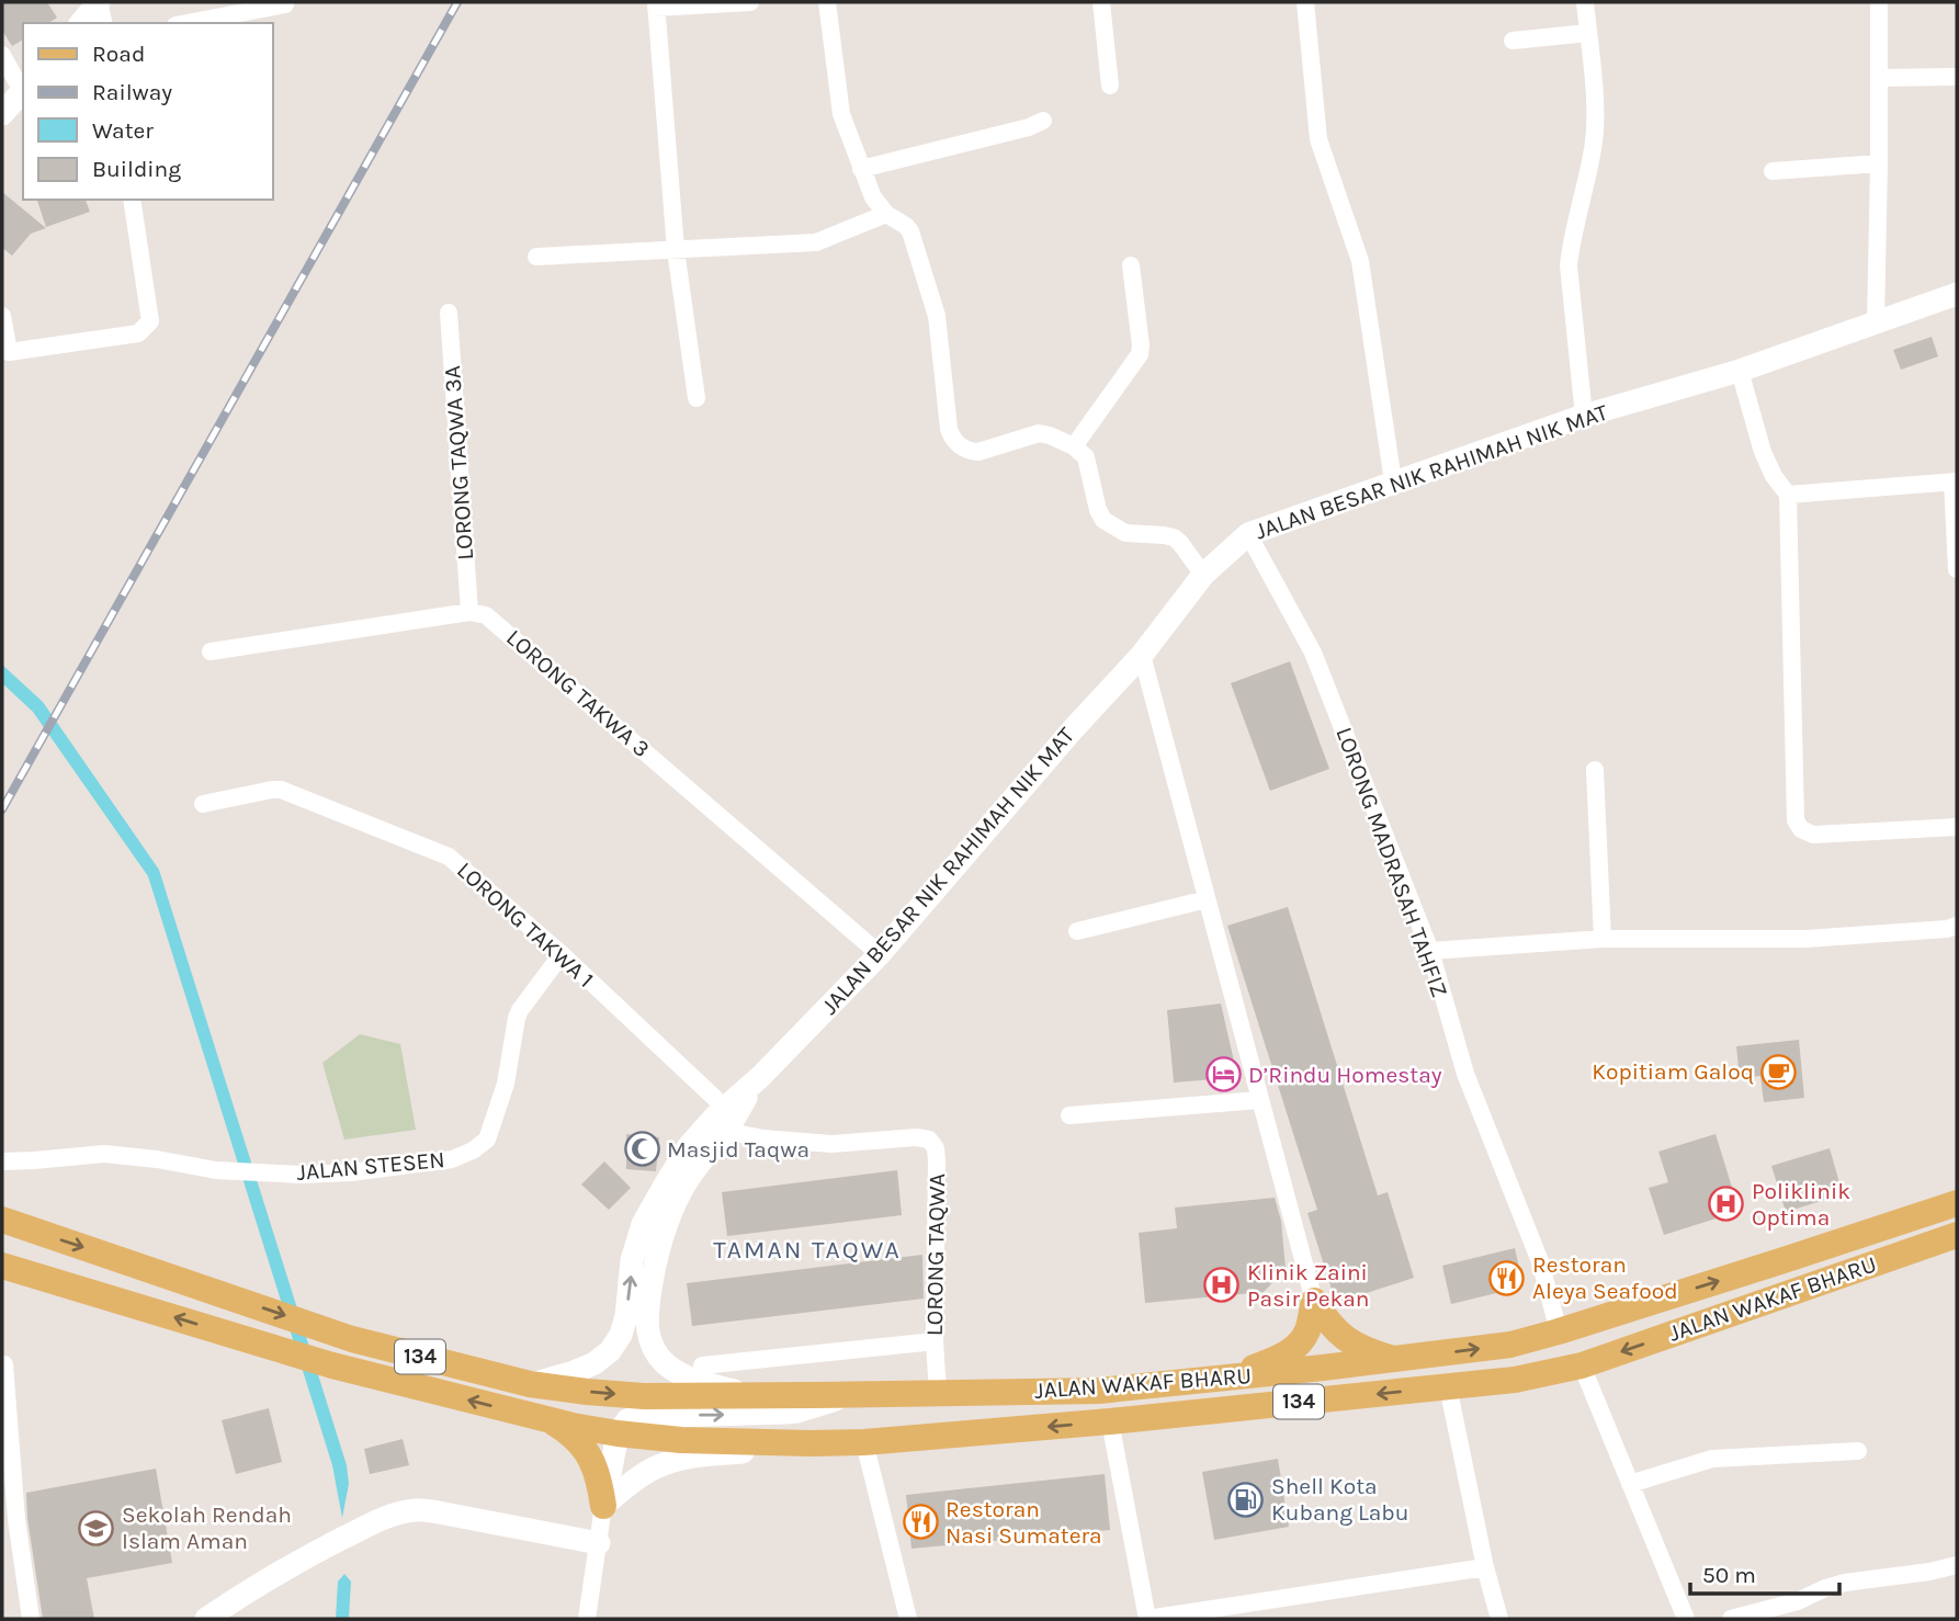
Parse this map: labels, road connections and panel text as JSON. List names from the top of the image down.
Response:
{
  "streets": {
    "main road": ["JALAN WAKAF BHARU", "134"],
    "street": [
      "LORONG TAQWA 3A",
      "JALAN BESAR NIK RAHIMAH NIK MAT",
      "LORONG TAKWA 3",
      "LORONG MADRASAH TAHFIZ",
      "LORONG TAKWA 1",
      "JALAN STESEN",
      "LORONG TAQWA"
    ]
  },
  "crossings": [
    ["LORONG TAQWA 3A", "LORONG TAKWA 3"],
    ["JALAN BESAR NIK RAHIMAH NIK MAT", "LORONG TAKWA 3"],
    ["JALAN BESAR NIK RAHIMAH NIK MAT", "LORONG MADRASAH TAHFIZ"],
    ["JALAN BESAR NIK RAHIMAH NIK MAT", "LORONG TAKWA 1"],
    ["JALAN BESAR NIK RAHIMAH NIK MAT", "LORONG TAQWA"],
    ["JALAN BESAR NIK RAHIMAH NIK MAT", "JALAN WAKAF BHARU"],
    ["LORONG MADRASAH TAHFIZ", "JALAN WAKAF BHARU"],
    ["LORONG TAKWA 1", "JALAN STESEN"],
    ["LORONG TAQWA", "JALAN WAKAF BHARU"]
  ],
  "districts": ["TAMAN TAQWA"],
  "places": {
    "cafe": ["Kopitiam Galoq"],
    "hotel": ["D’Rindu Homestay"],
    "mosque": ["Masjid Taqwa"],
    "hospital": ["Poliklinik Optima", "Klinik Zaini Pasir Pekan"],
    "restaurant": ["Restoran Aleya Seafood", "Restoran Nasi Sumatera"],
    "fuel station": ["Shell Kota Kubang Labu"],
    "school or university": ["Sekolah Rendah Islam Aman"]
  },
  "legend": [
    "Road",
    "Railway",
    "Water",
    "Building"
  ],
  "scale_bar": "50 m"
}
